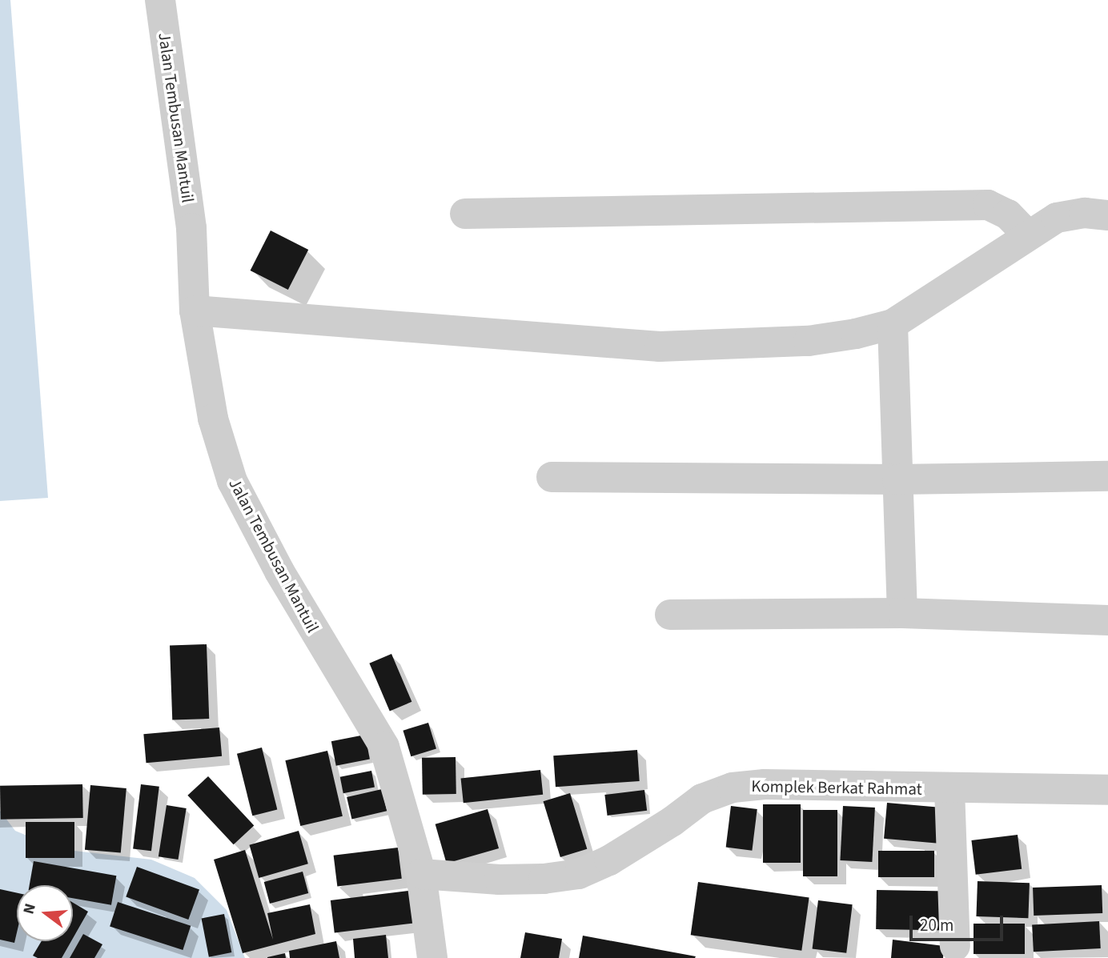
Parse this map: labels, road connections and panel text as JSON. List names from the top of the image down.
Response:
{
  "streets": {
    "street": ["Jalan Tembusan Mantuil", "Komplek Berkat Rahmat"]
  },
  "crossings": [
    ["Jalan Tembusan Mantuil", "Komplek Berkat Rahmat"]
  ],
  "scale_bar": "20 m",
  "north": "left"
}
